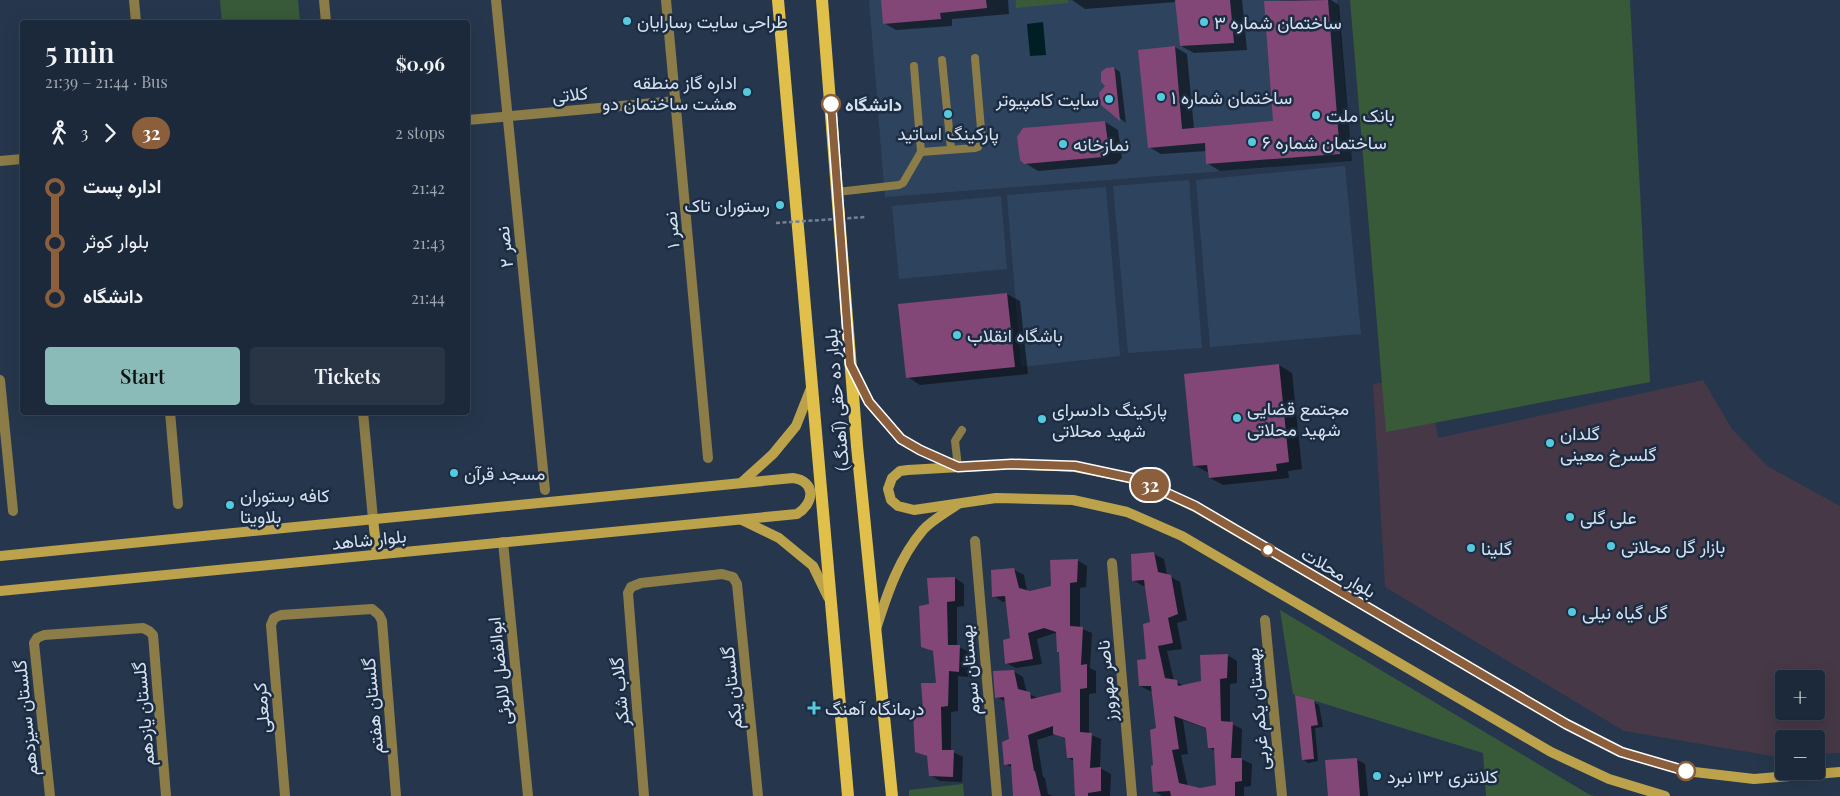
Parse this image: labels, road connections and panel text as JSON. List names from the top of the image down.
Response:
{
  "streets": {
    "main road": ["بلوار ده حقی (آهنگ)", "بلوار شاهد", "بلوار محلات"],
    "street": [
      "کلاتی",
      "نصر ۱",
      "نصر ۲",
      "بهستان سوم",
      "ابوالفضل لالوئی",
      "ناصر مهرورز",
      "گلستان یکم",
      "گلاب شکر",
      "گلستان هفتم",
      "کرمعلی",
      "بهستان یکم غربی",
      "گلستان یازدهم",
      "گلستان سیزدهم"
    ]
  },
  "crossings": [
    ["کلاتی", "نصر ۱"],
    ["کلاتی", "نصر ۲"],
    ["بلوار ده حقی (آهنگ)", "بلوار محلات"],
    ["بلوار شاهد", "ابوالفضل لالوئی"],
    ["گلستان یکم", "گلاب شکر"],
    ["گلستان هفتم", "کرمعلی"],
    ["گلستان یازدهم", "گلستان سیزدهم"]
  ],
  "places": {
    "other": [
      "طراحی سایت رسارایان",
      "ساختمان شماره ۳",
      "اداره گاز منطقه هشت ساختمان دو",
      "ساختمان شماره ۱",
      "سایت کامپیوتر",
      "دانشگاه",
      "پارکینگ اساتید",
      "بانک ملت",
      "ساختمان شماره ۶",
      "نمازخانه",
      "رستوران تاک",
      "باشگاه انقلاب",
      "مجتمع قضایی شهید محلاتی",
      "پارکینگ دادسرای شهید محلاتی",
      "گلدان گلسرخ معینی",
      "مسجد قرآن",
      "کافه رستوران بلاویتا",
      "علی گلی",
      "بازار گل محلاتی",
      "گلينا",
      "گل گیاه نیلی",
      "کلانتری ۱۳۲ نبرد"
    ],
    "health": ["درمانگاه آهنگ"]
  },
  "lines": ["bus line 32"],
  "page": {
    "on_map": "32",
    "heading": ["5 min", "21:39 – 21:44 · Bus", "$0.96"],
    "legs": ["3", "32", "2 stops"],
    "list": [
      {
        "name": "اداره پست",
        "value": "21:42"
      },
      {
        "name": "بلوار کوثر",
        "value": "21:43"
      },
      {
        "name": "دانشگاه",
        "value": "21:44"
      }
    ],
    "buttons": ["Start", "Tickets"],
    "map_buttons": ["+", "−"]
  }
}
